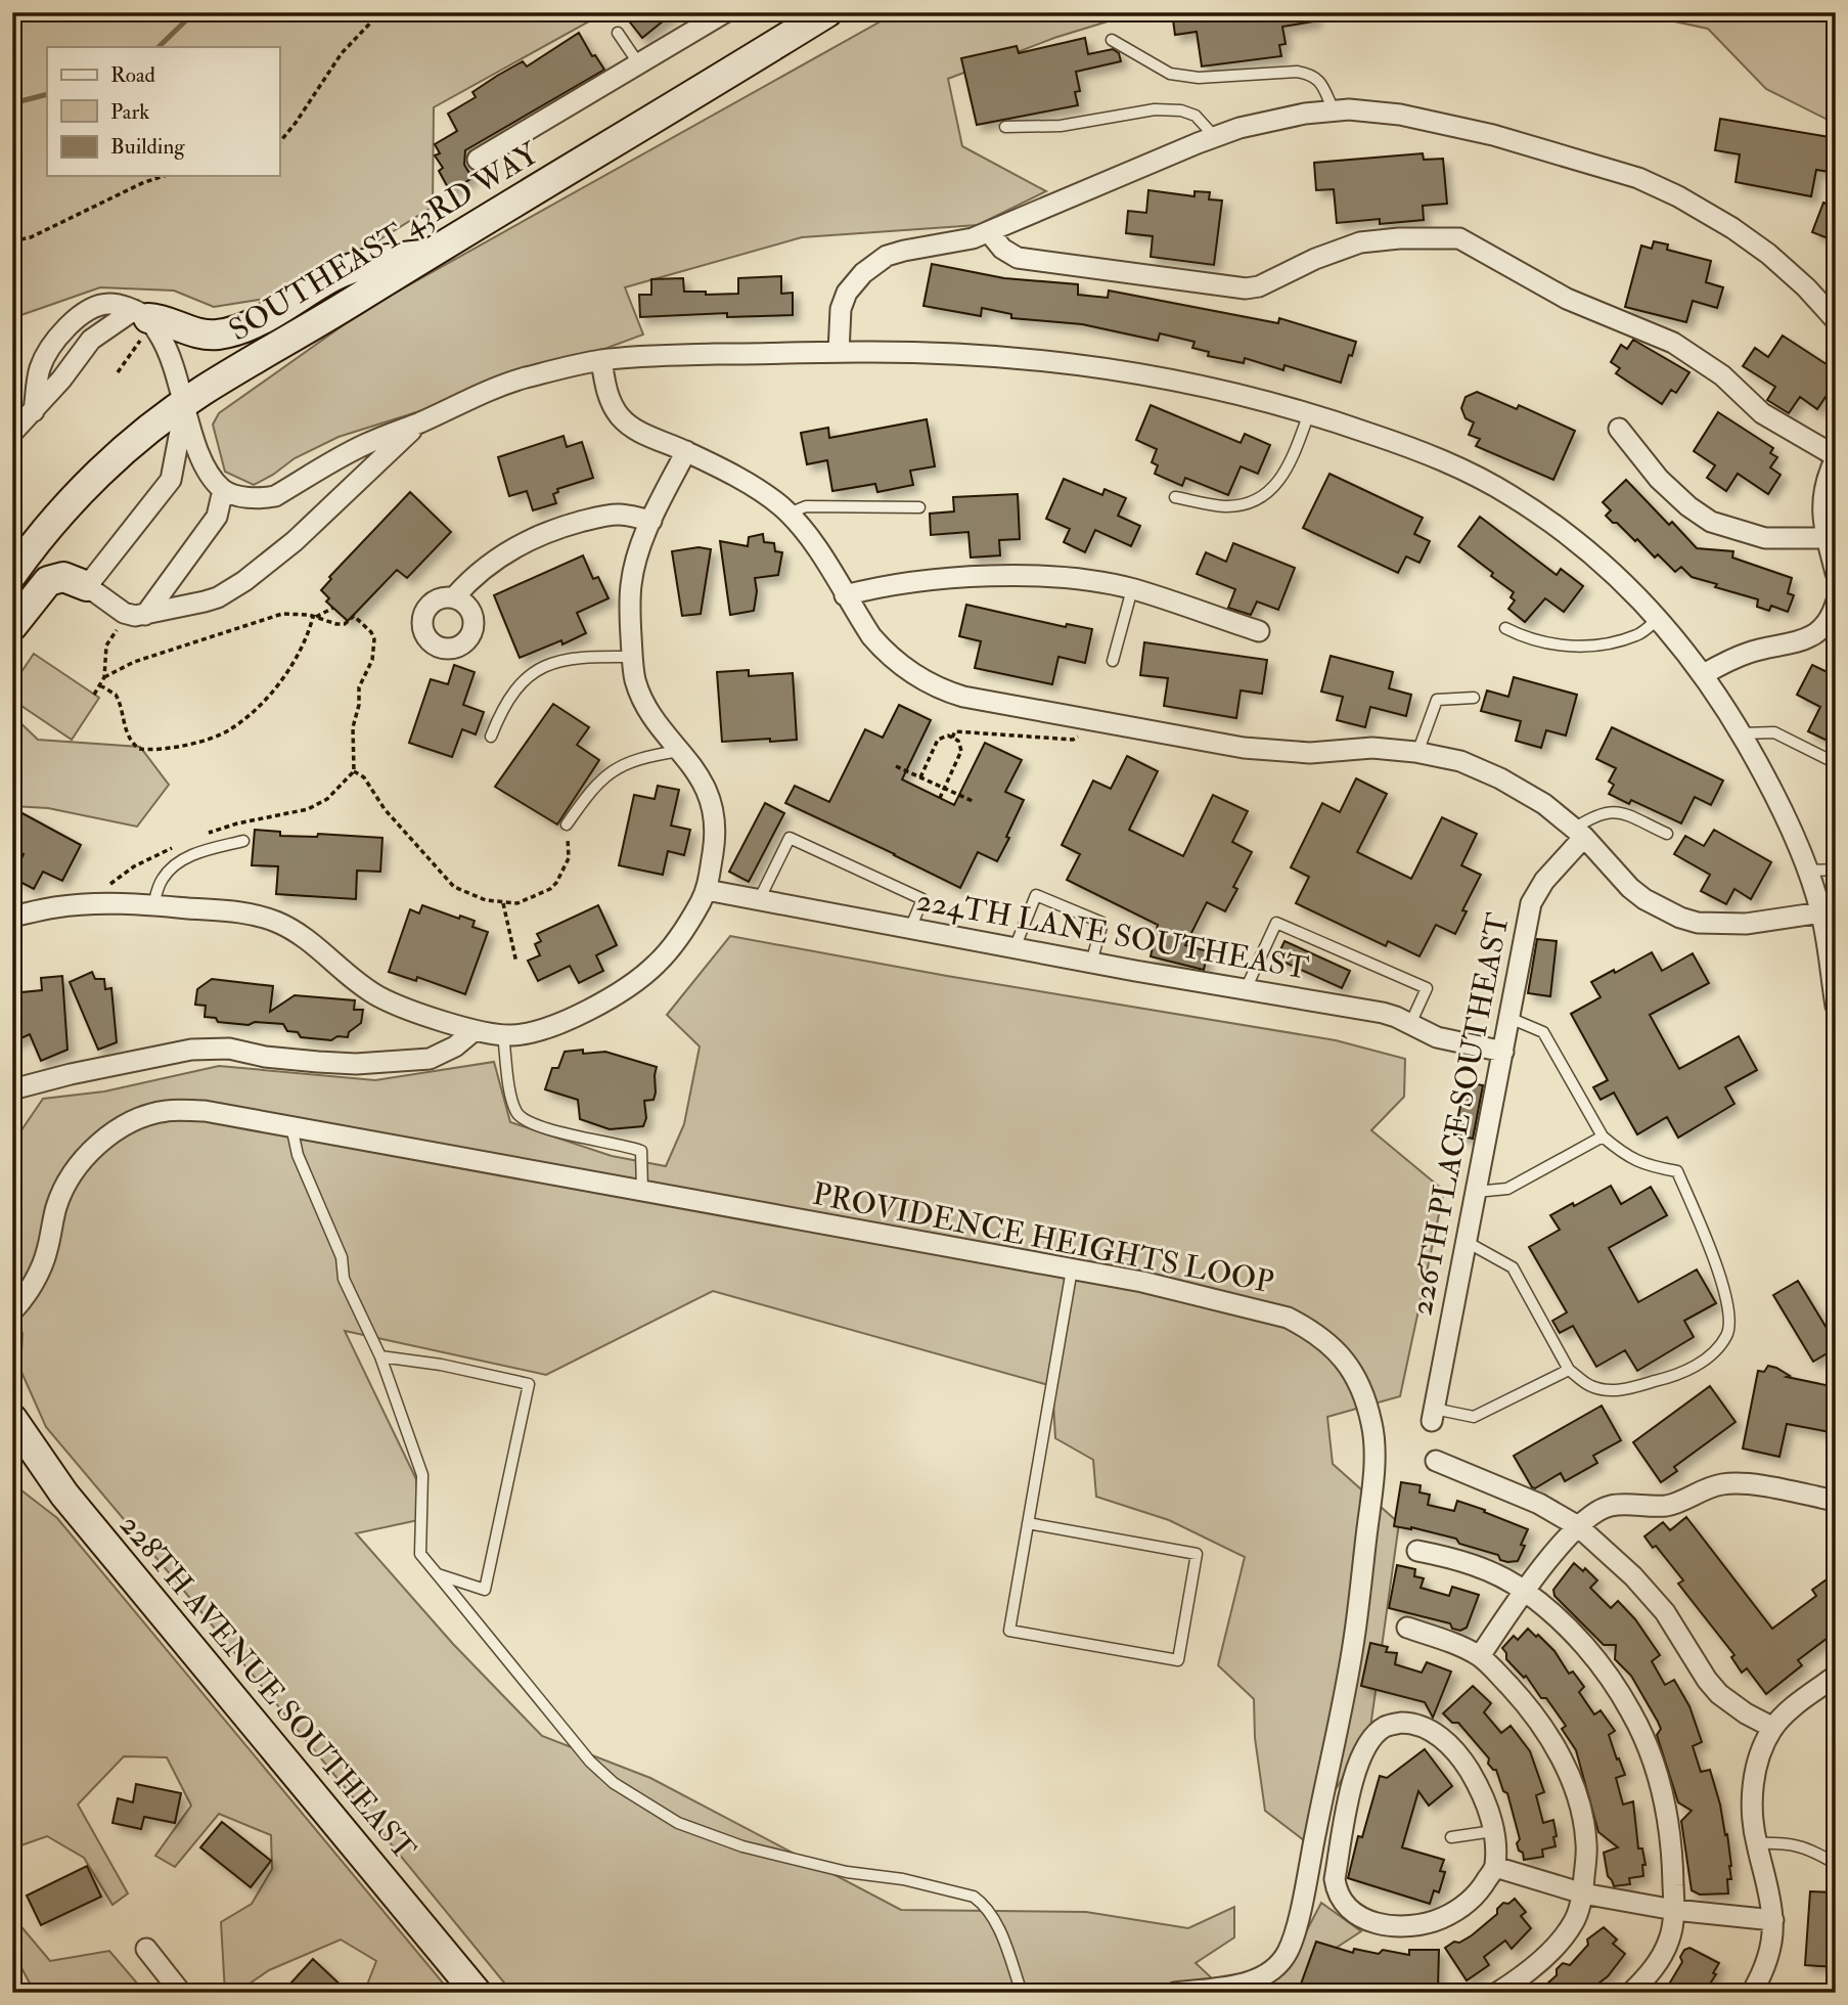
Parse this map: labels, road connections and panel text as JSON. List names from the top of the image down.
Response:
{
  "streets": {
    "main road": ["SOUTHEAST 43RD WAY", "228TH AVENUE SOUTHEAST"],
    "street": ["224TH LANE SOUTHEAST", "226TH PLACE SOUTHEAST", "PROVIDENCE HEIGHTS LOOP"]
  },
  "crossings": [
    ["224TH LANE SOUTHEAST", "226TH PLACE SOUTHEAST"]
  ],
  "legend": ["Road", "Park", "Building"]
}
